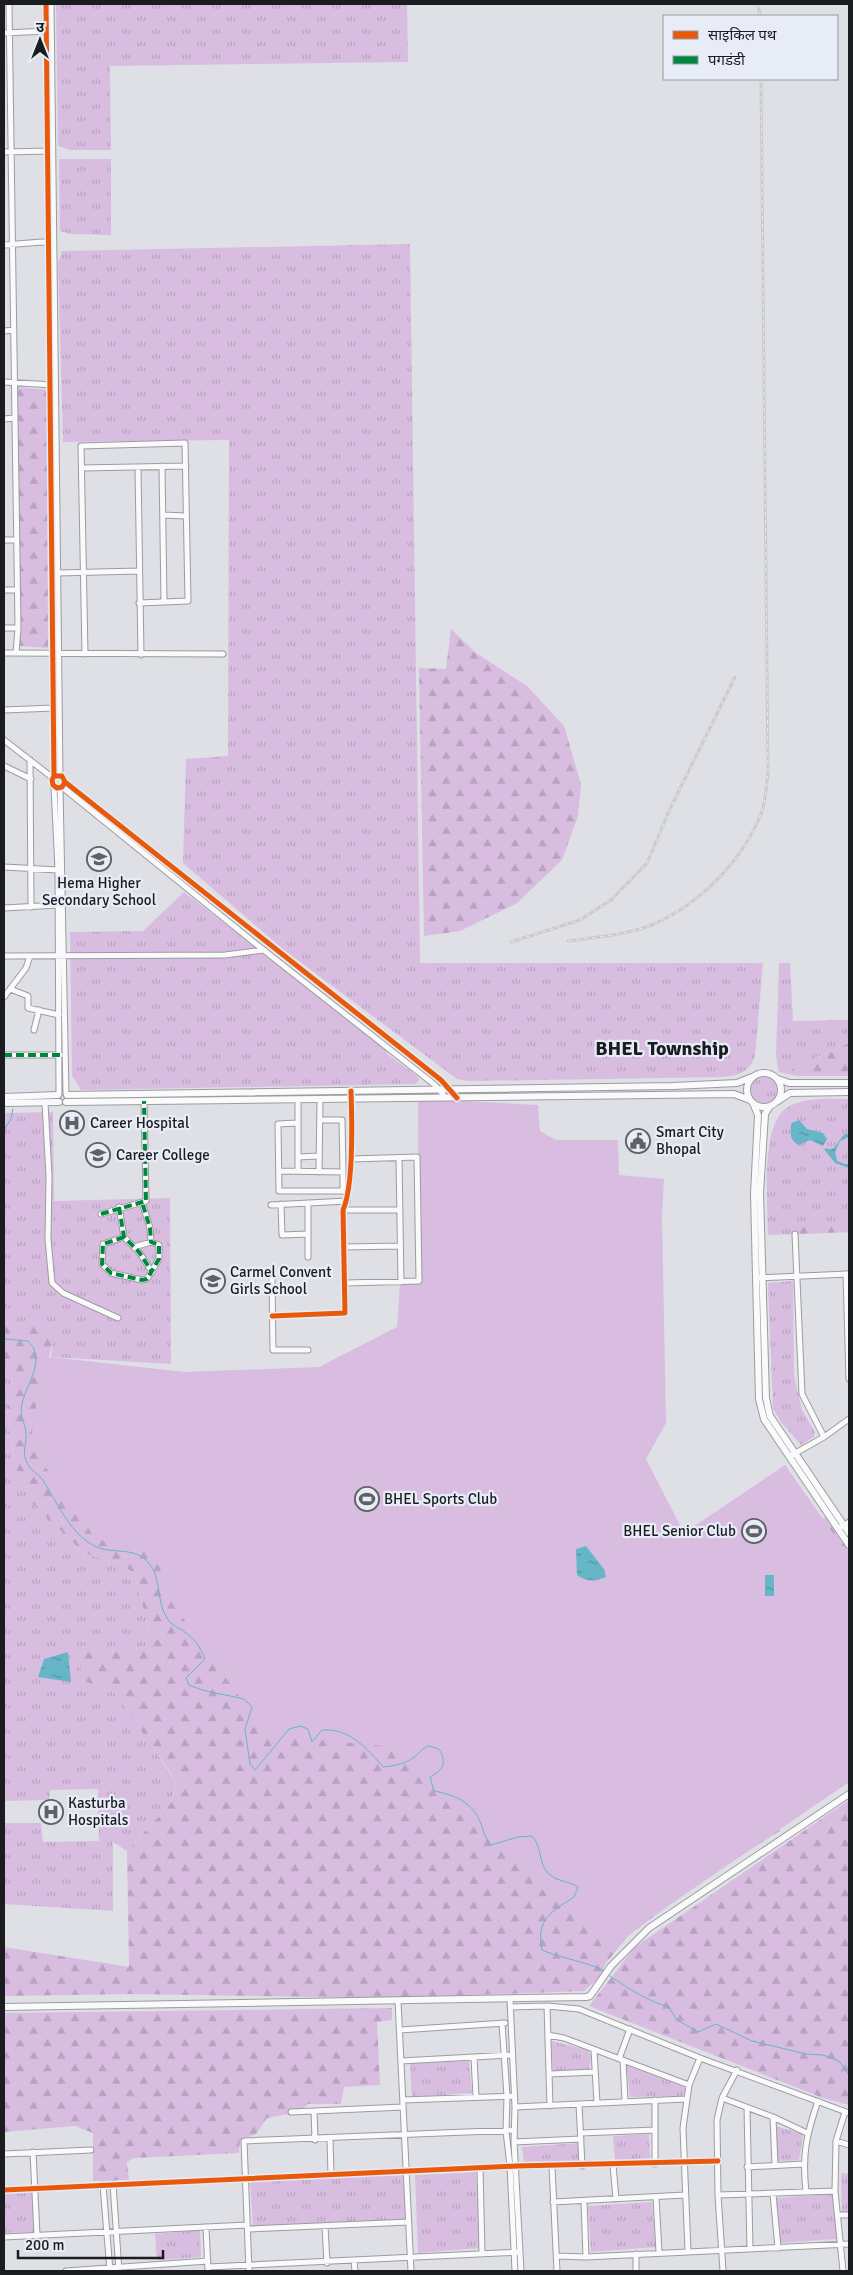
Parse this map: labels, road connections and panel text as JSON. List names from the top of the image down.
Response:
{
  "districts": ["BHEL Township"],
  "places": {
    "school or university": ["Hema Higher Secondary School", "Career College", "Carmel Convent Girls School"],
    "hospital": ["Career Hospital", "Kasturba Hospitals"],
    "public building": ["Smart City Bhopal"],
    "sports": ["BHEL Sports Club", "BHEL Senior Club"]
  },
  "legend": ["साइकिल पथ", "पगडंडी"],
  "scale_bar": "200 m",
  "north": "top"
}
